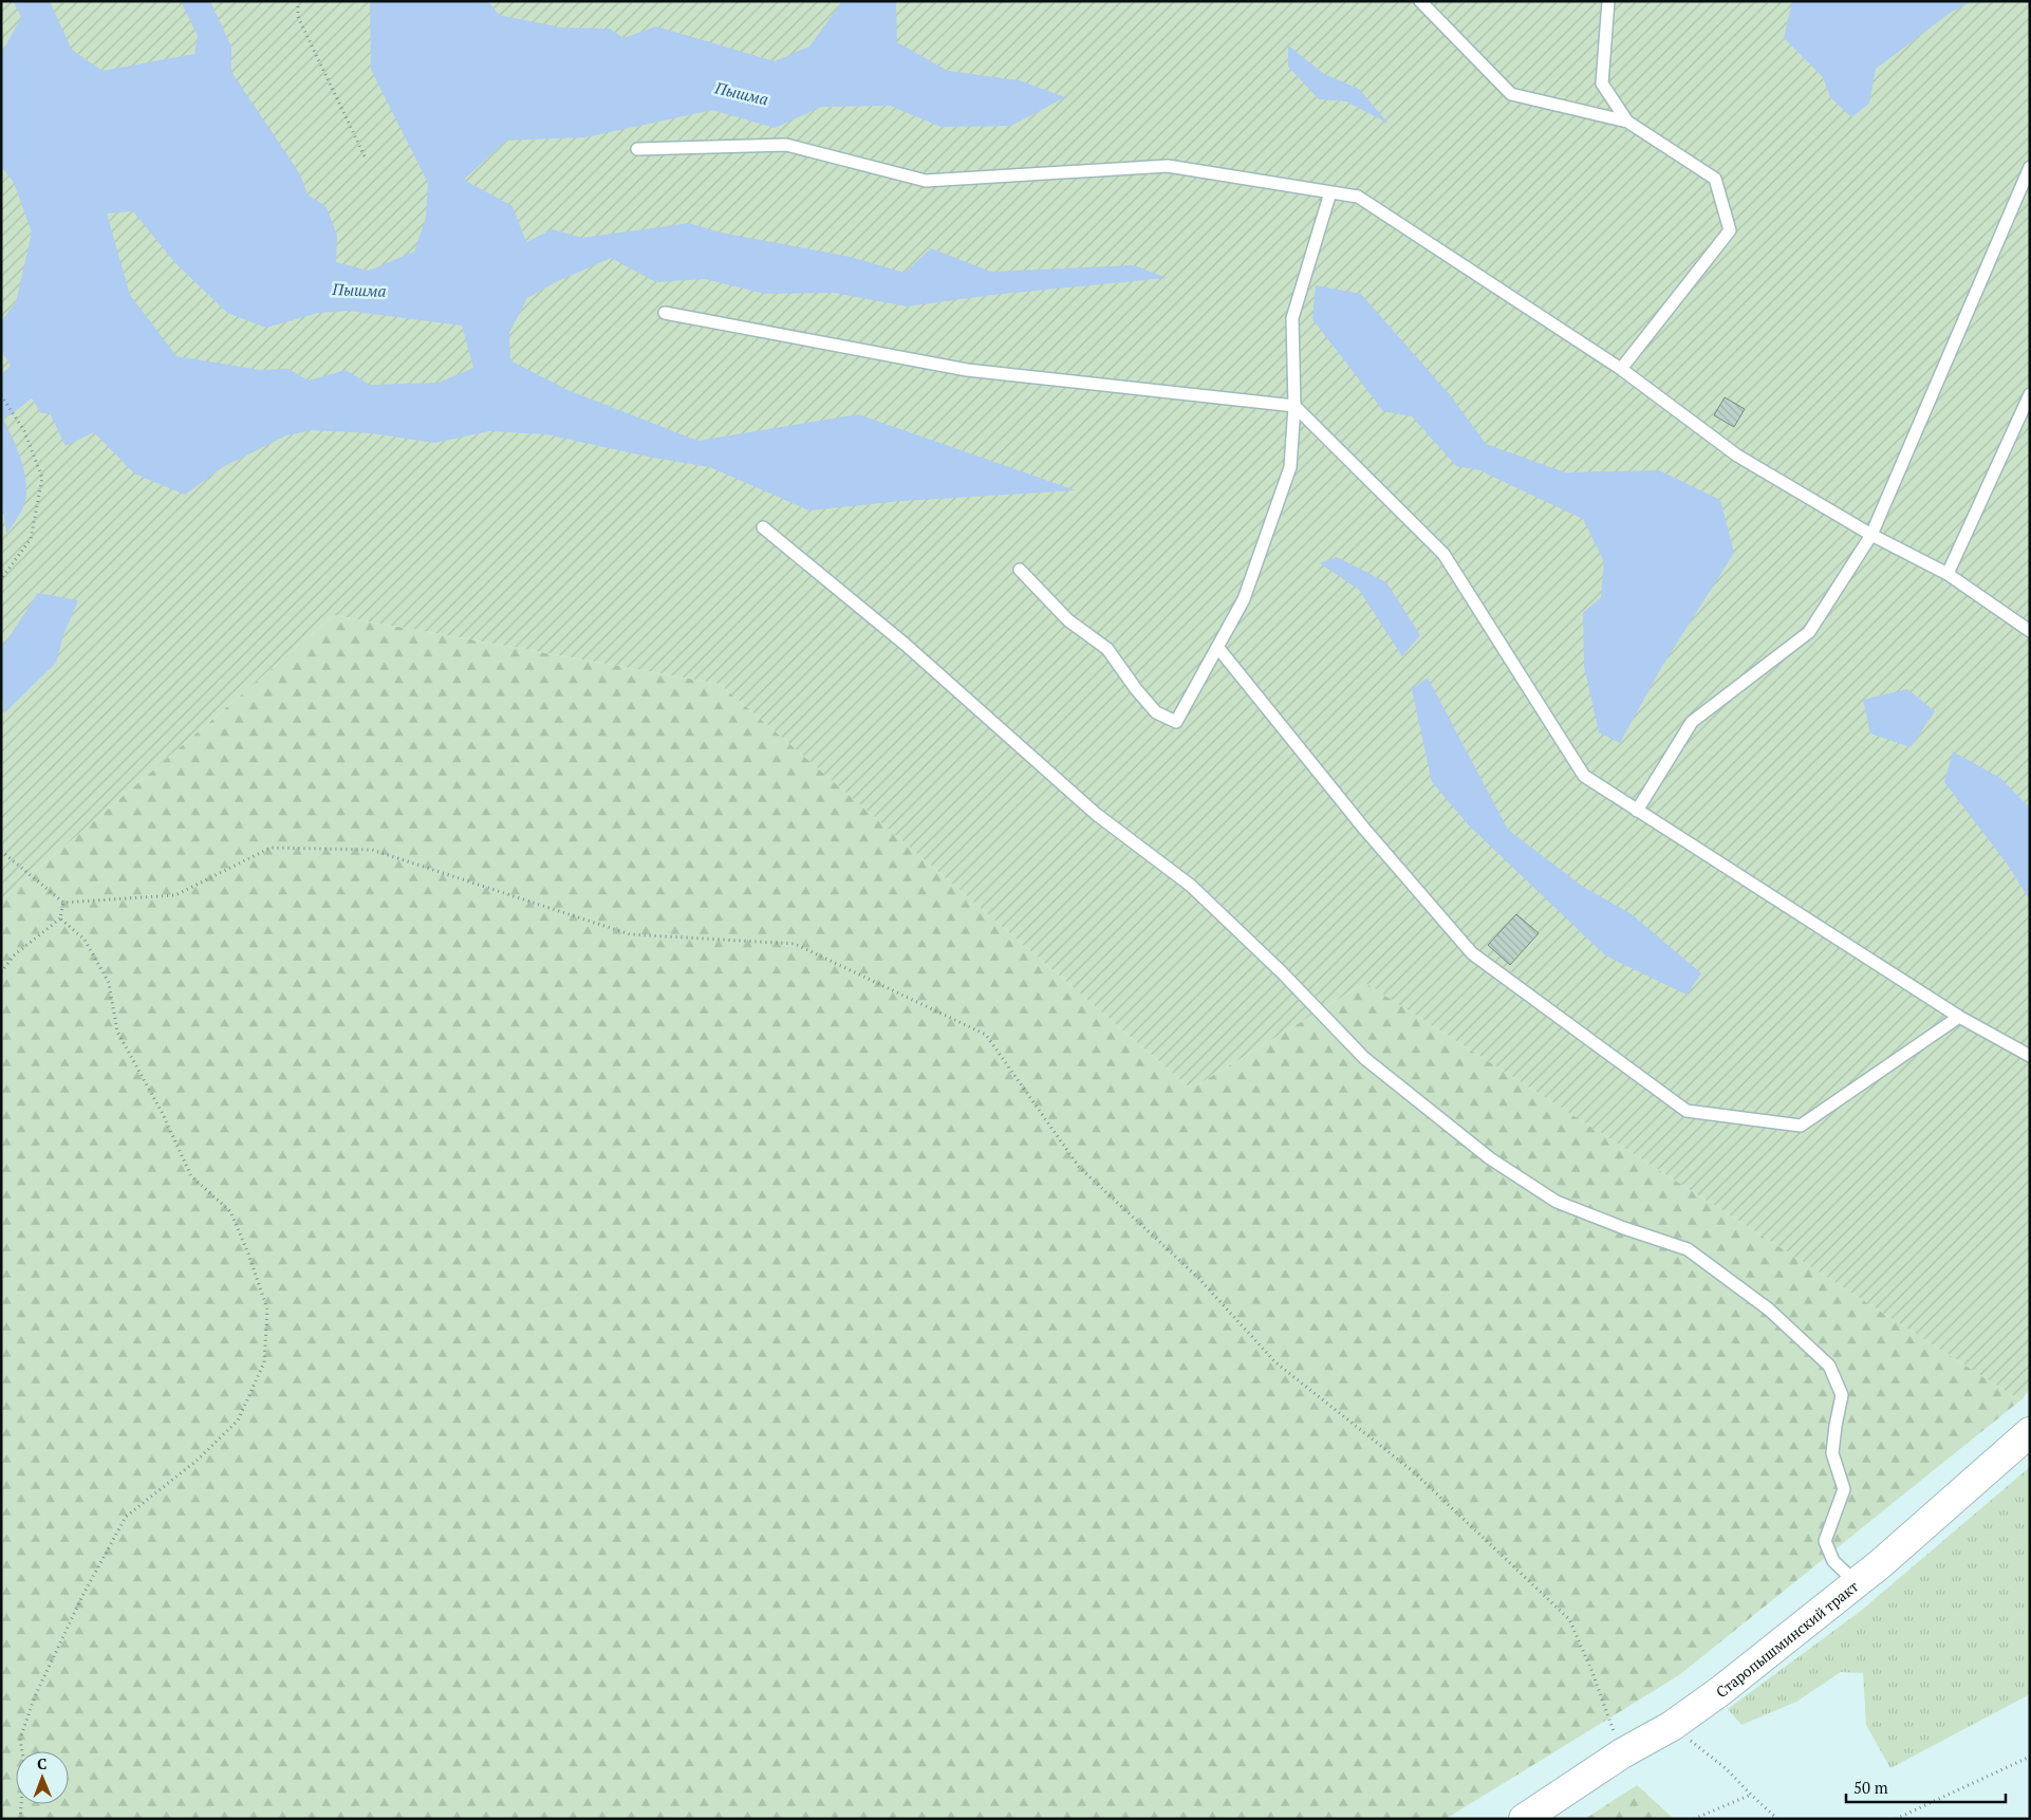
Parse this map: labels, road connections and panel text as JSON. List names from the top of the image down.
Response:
{
  "streets": {
    "street": ["Старопышминский тракт"]
  },
  "water": ["Пышма"],
  "scale_bar": "50 m",
  "north": "top"
}
